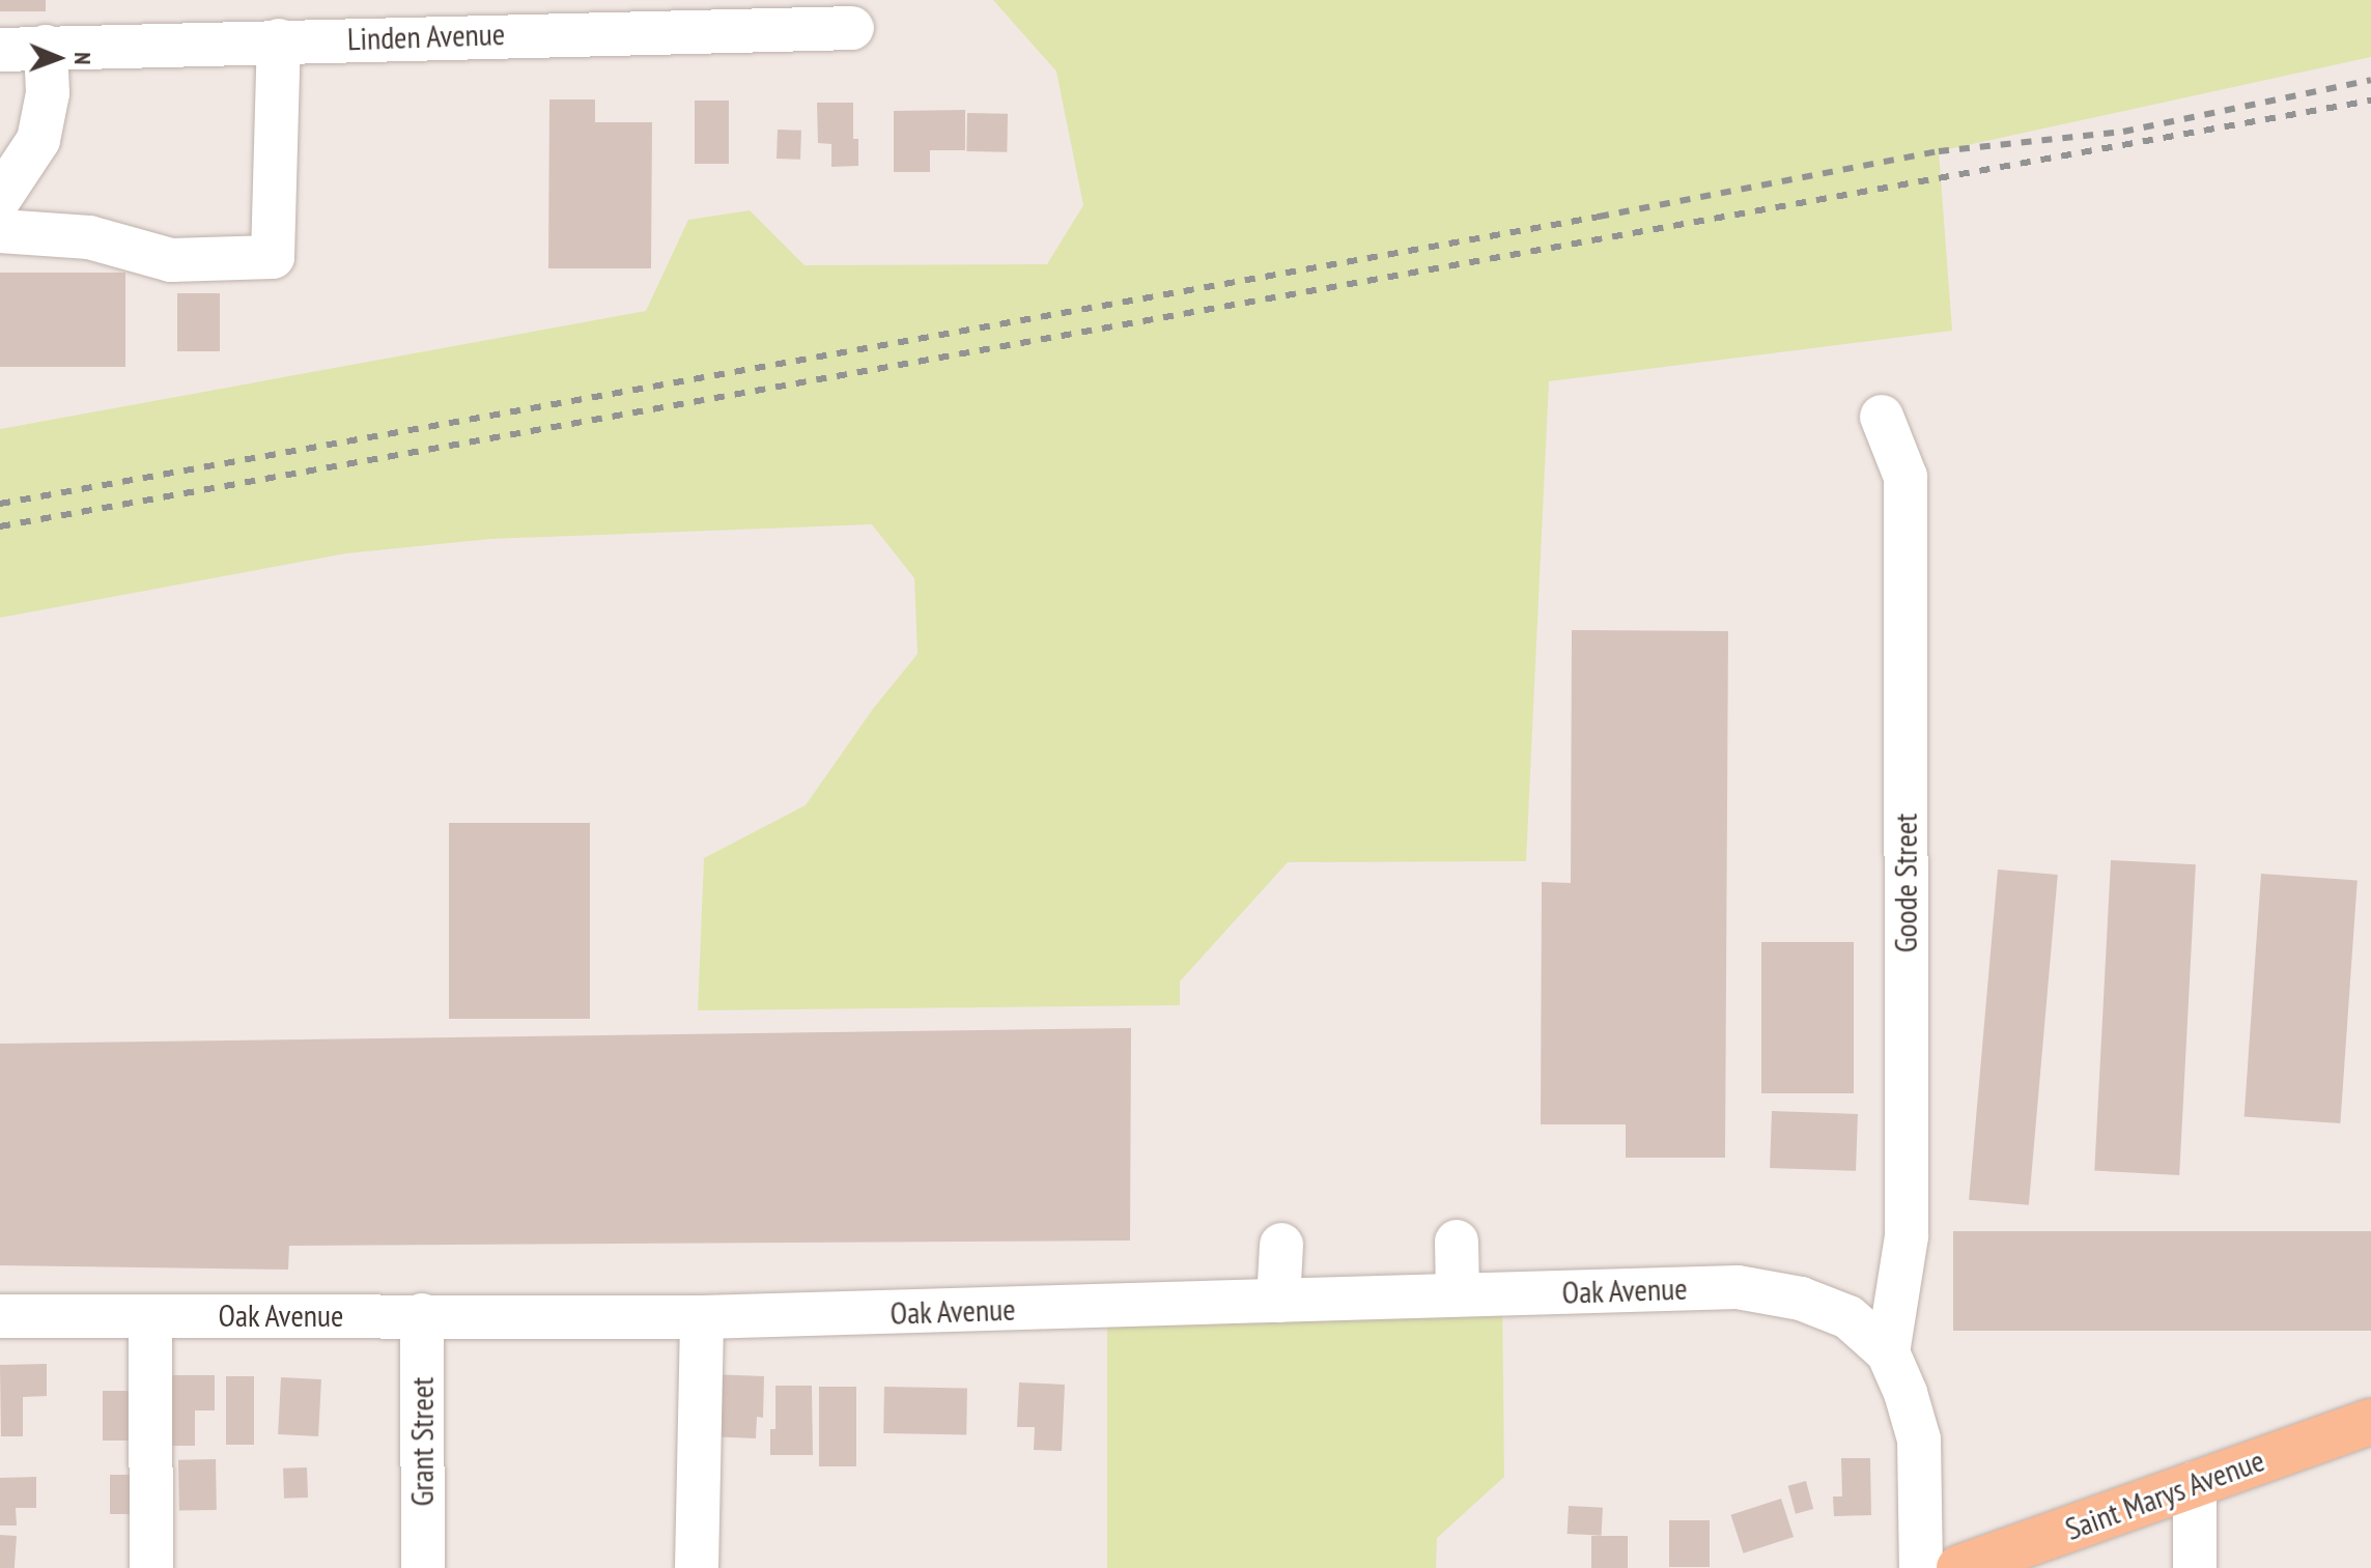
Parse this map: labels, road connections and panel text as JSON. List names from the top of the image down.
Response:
{
  "streets": {
    "main road": ["Saint Marys Avenue"],
    "street": [
      "Linden Avenue",
      "Goode Street",
      "Oak Avenue",
      "Grant Street"
    ]
  },
  "crossings": [
    ["Goode Street", "Oak Avenue"],
    ["Oak Avenue", "Grant Street"]
  ],
  "north": "right"
}
